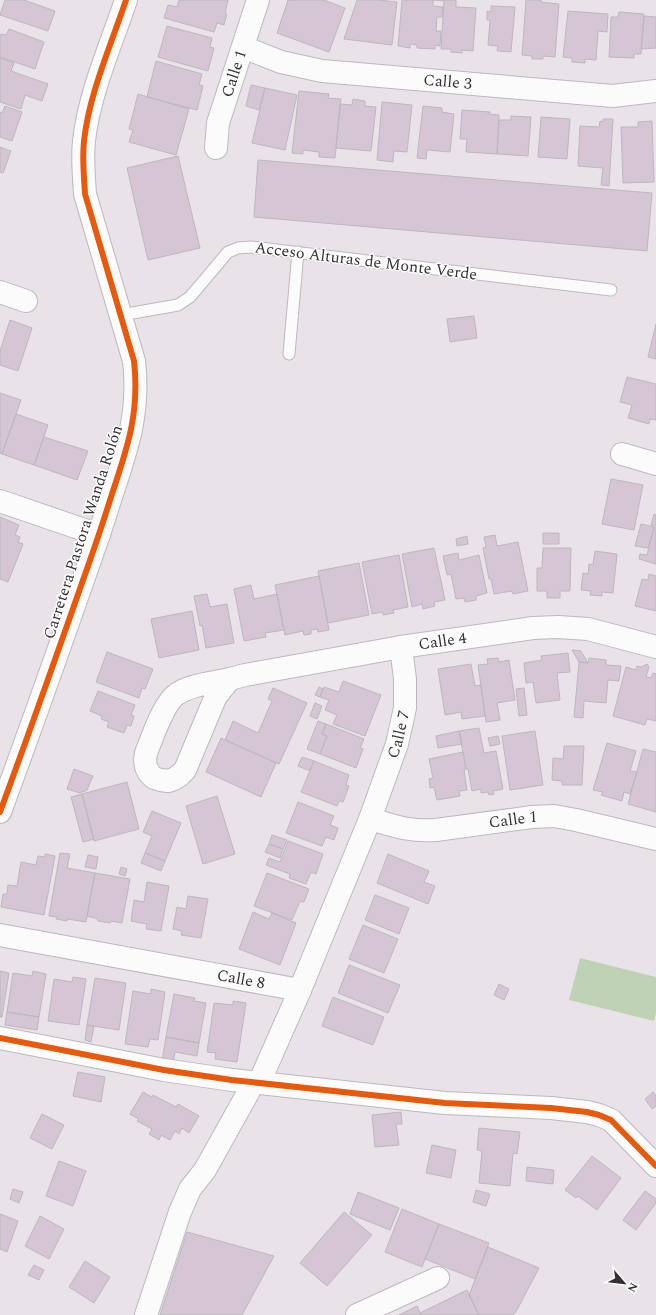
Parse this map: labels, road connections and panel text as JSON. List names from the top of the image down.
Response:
{
  "streets": {
    "street": [
      "Calle 1",
      "Calle 3",
      "Carretera Pastora Wanda Rolón",
      "Calle 4",
      "Calle 7",
      "Calle 8"
    ],
    "lane": ["Acceso Alturas de Monte Verde"]
  },
  "crossings": [
    ["Calle 1", "Calle 3"],
    ["Calle 1", "Calle 7"],
    ["Acceso Alturas de Monte Verde", "Carretera Pastora Wanda Rolón"],
    ["Calle 4", "Calle 7"]
  ],
  "north": "bottom right"
}
